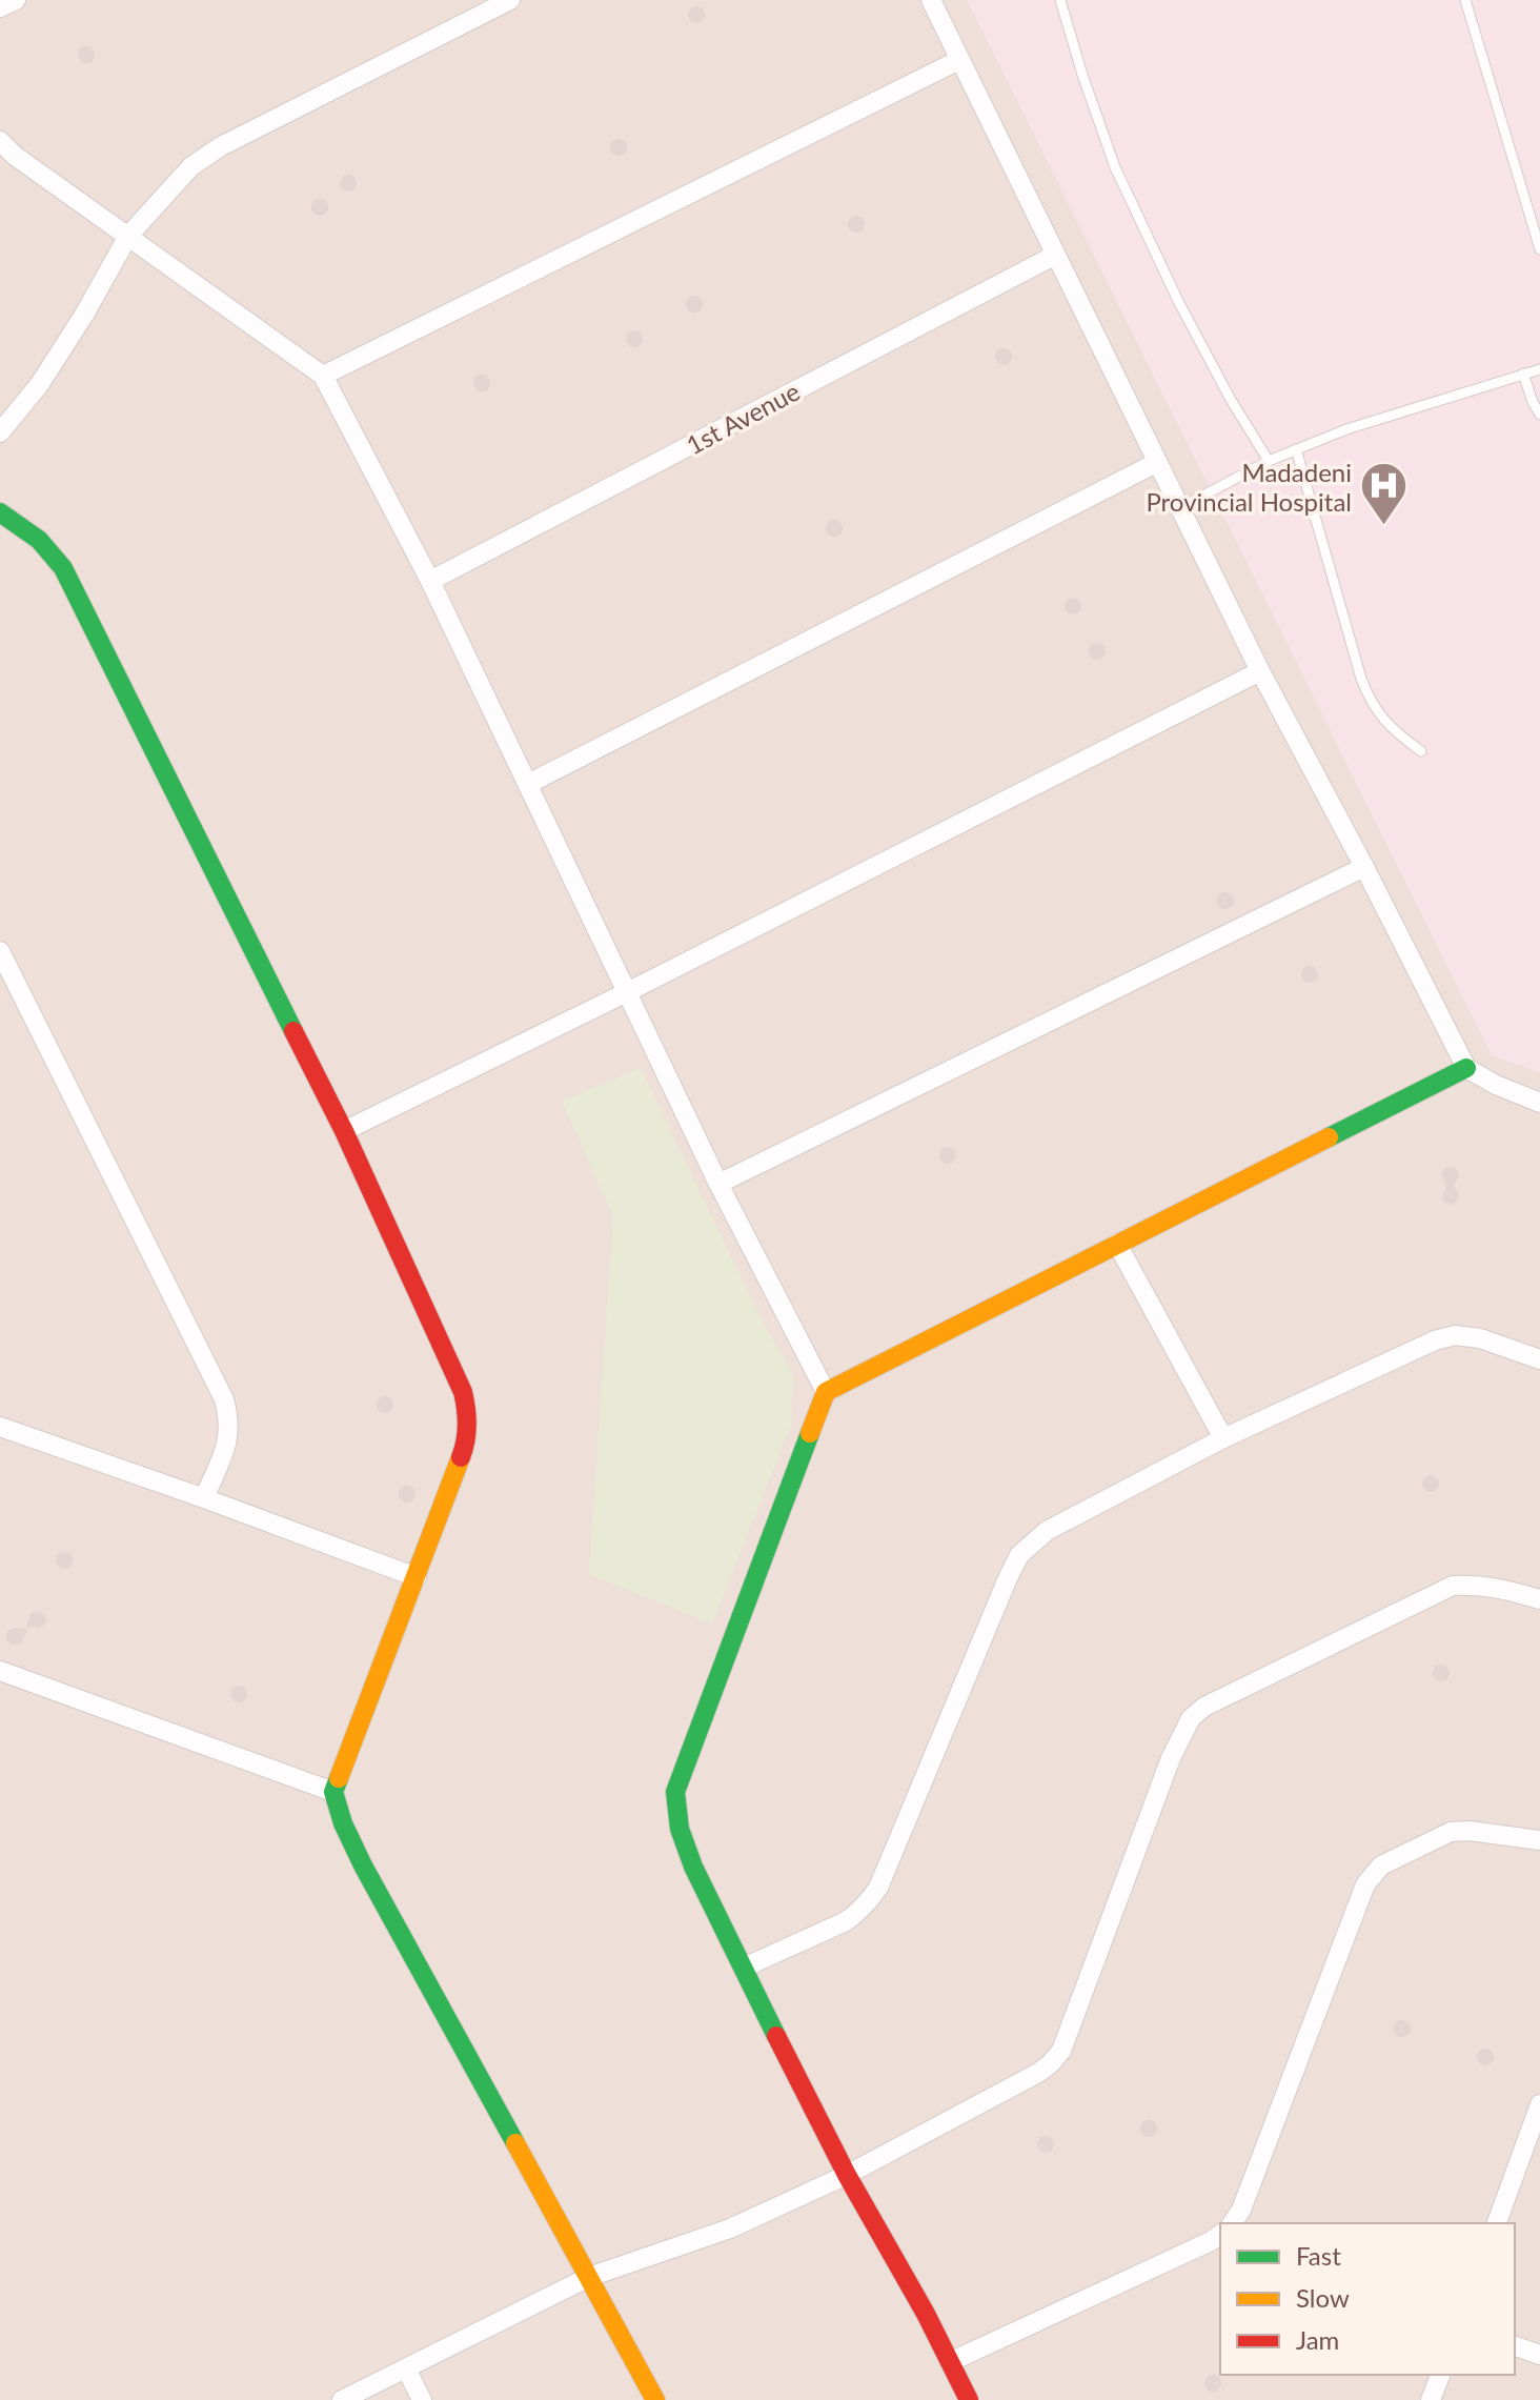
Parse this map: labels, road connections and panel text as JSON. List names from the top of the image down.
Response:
{
  "streets": {
    "street": ["1st Avenue"]
  },
  "places": {
    "hospital": ["Madadeni Provincial Hospital"]
  },
  "legend": ["Fast", "Slow", "Jam"]
}
